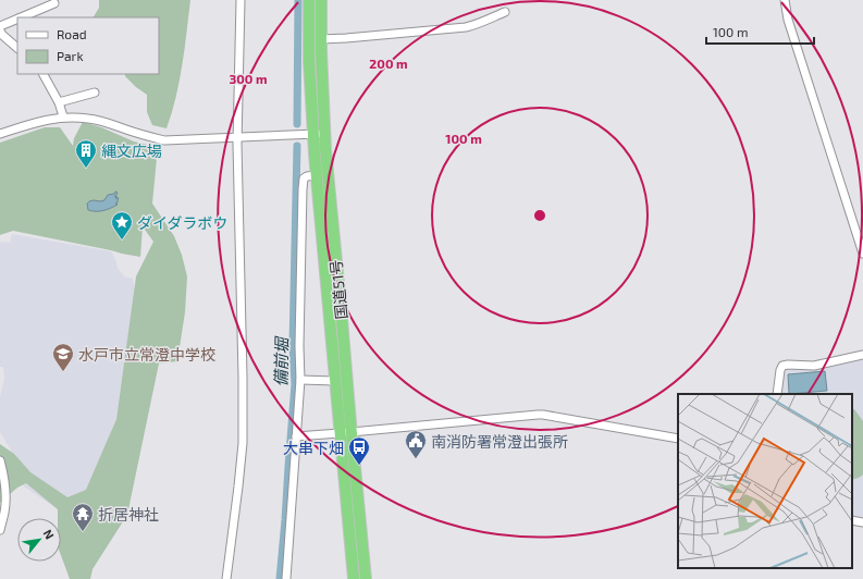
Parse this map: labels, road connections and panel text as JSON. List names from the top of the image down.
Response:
{
  "streets": {
    "highway": ["国道51号"]
  },
  "water": ["備前堀"],
  "places": {
    "building": ["縄文広場"],
    "place": ["ダイダラボウ"],
    "school or university": ["水戸市立常澄中学校"],
    "public building": ["南消防署常澄出張所"],
    "bus stop": ["大串下畑"],
    "temple": ["折居神社"]
  },
  "legend": ["Road", "Park"],
  "scale_bar": "100 m",
  "north": "top right",
  "rings": ["200 m", "300 m", "100 m"]
}
